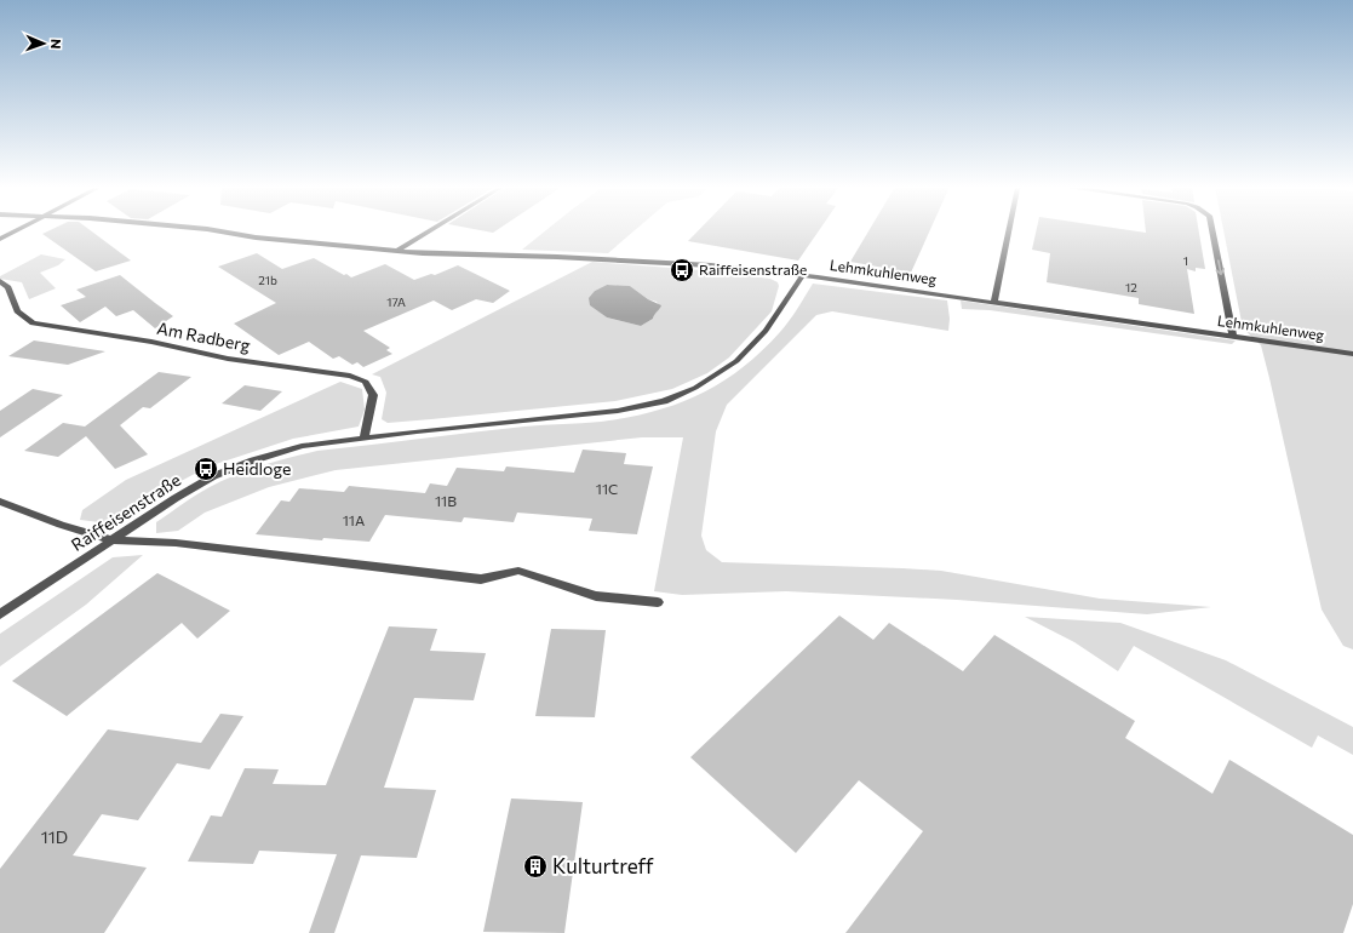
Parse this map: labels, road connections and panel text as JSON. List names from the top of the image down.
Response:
{
  "streets": {
    "street": ["Lehmkuhlenweg", "Am Radberg", "Raiffeisenstraße"]
  },
  "crossings": [
    ["Lehmkuhlenweg", "Raiffeisenstraße"],
    ["Am Radberg", "Raiffeisenstraße"]
  ],
  "places": {
    "bus stop": ["Raiffeisenstraße", "Heidloge"],
    "building": ["Kulturtreff"]
  },
  "house_numbers": [
    "1",
    "21b",
    "12",
    "17A",
    "11C",
    "11B",
    "11A",
    "11D"
  ],
  "north": "right"
}
